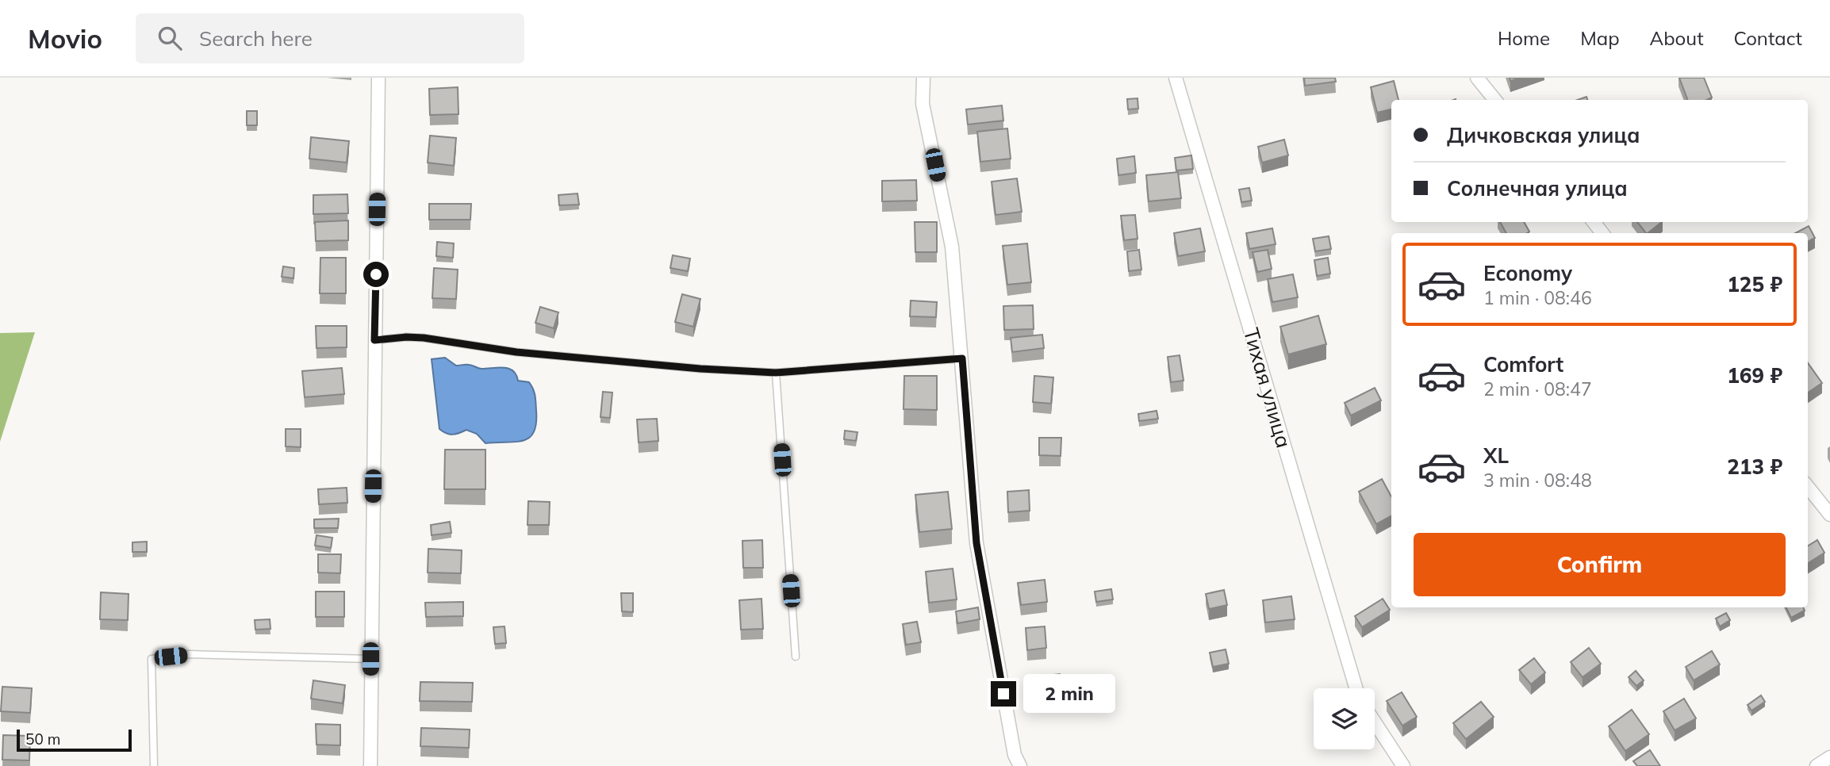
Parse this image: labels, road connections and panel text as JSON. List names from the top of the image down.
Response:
{
  "streets": {
    "street": ["Тихая улица"]
  },
  "scale_bar": "50 m",
  "page": {
    "header": "Movio",
    "search": "Search here",
    "nav": [
      "Home",
      "Map",
      "About",
      "Contact"
    ],
    "banner": ["Дичковская улица", "Солнечная улица"],
    "list": [
      {
        "name": "Economy",
        "note": "1 min · 08:46",
        "value": "125 ₽"
      },
      {
        "name": "Comfort",
        "note": "2 min · 08:47",
        "value": "169 ₽"
      },
      {
        "name": "XL",
        "note": "3 min · 08:48",
        "value": "213 ₽"
      }
    ],
    "buttons": "Confirm",
    "bubble": "2 min",
    "scale": "50 m"
  }
}
